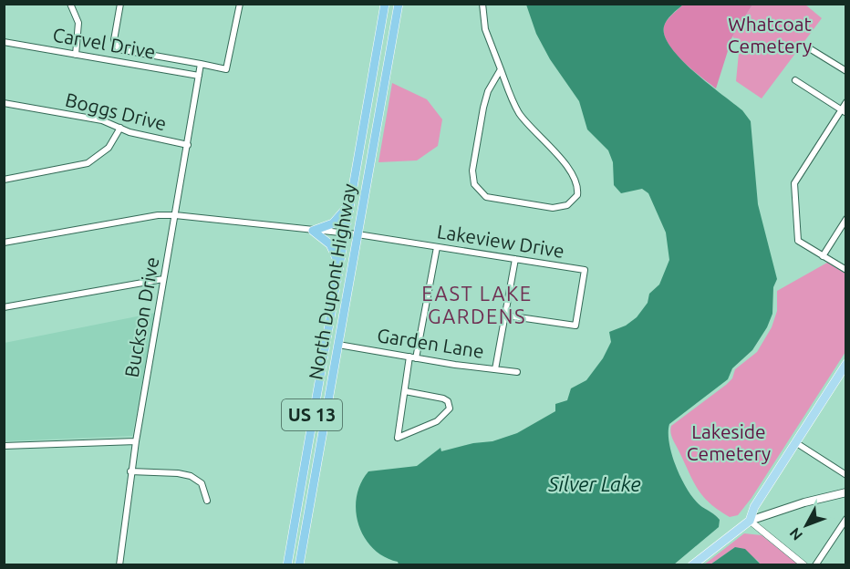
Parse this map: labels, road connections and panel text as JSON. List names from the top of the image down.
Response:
{
  "streets": {
    "highway": ["North Dupont Highway", "US 13"],
    "street": [
      "Carvel Drive",
      "Boggs Drive",
      "Lakeview Drive",
      "Buckson Drive",
      "Garden Lane"
    ]
  },
  "crossings": [
    ["Carvel Drive", "Buckson Drive"],
    ["Boggs Drive", "Buckson Drive"],
    ["Lakeview Drive", "North Dupont Highway"],
    ["Lakeview Drive", "Buckson Drive"],
    ["North Dupont Highway", "Garden Lane"]
  ],
  "districts": ["EAST LAKE GARDENS"],
  "water": ["Silver Lake"],
  "parks": ["Whatcoat Cemetery", "Lakeside Cemetery"],
  "north": "bottom left"
}
